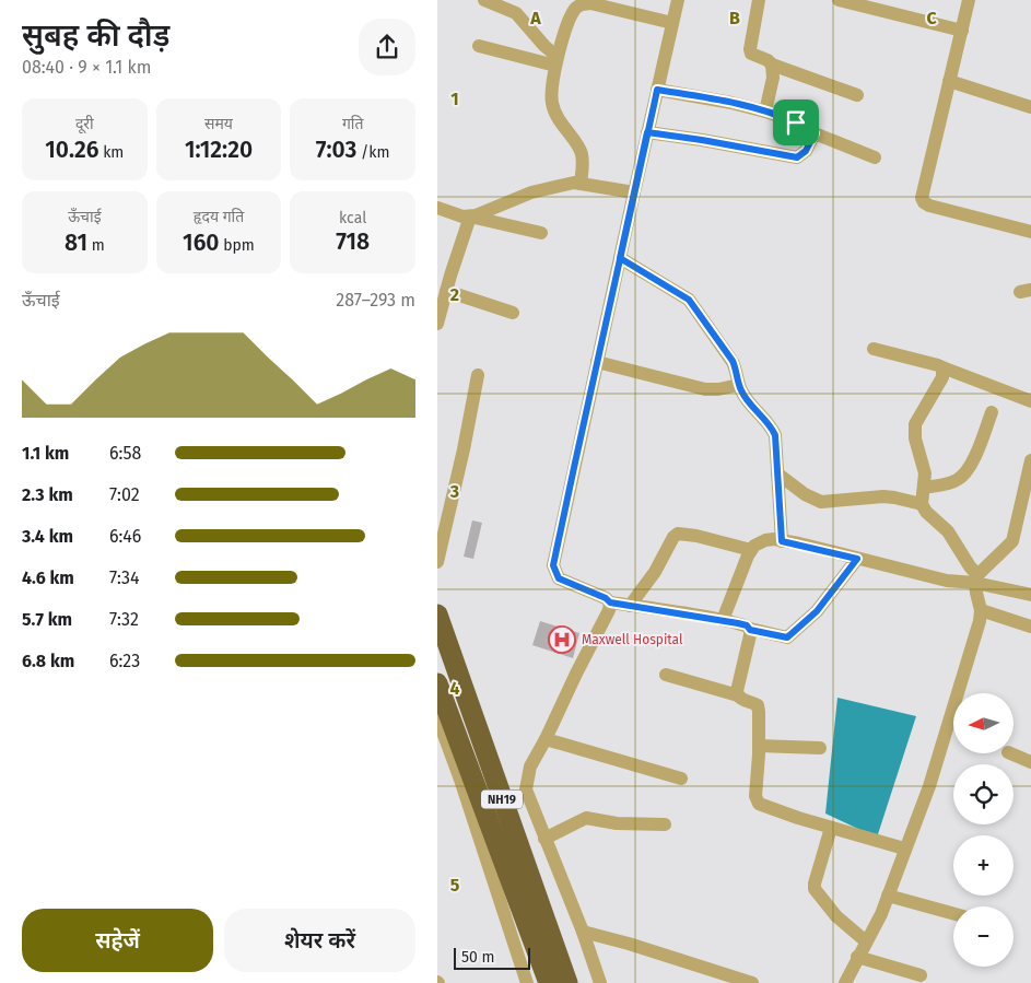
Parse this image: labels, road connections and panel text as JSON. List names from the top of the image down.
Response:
{
  "streets": {
    "highway": ["NH19"]
  },
  "places": {
    "hospital": ["Maxwell Hospital"]
  },
  "scale_bar": "50 m",
  "north": "left",
  "page": {
    "heading": ["सुबह की दौड़", "08:40 · 9 × 1.1 km"],
    "stats": [
      ["दूरी", "10.26 km"],
      ["समय", "1:12:20"],
      ["गति", "7:03 /km"],
      ["ऊँचाई", "81 m"],
      ["हृदय गति", "160 bpm"],
      ["kcal", "718"]
    ],
    "chart": ["ऊँचाई", "287–293 m"],
    "list": [
      {
        "name": "1.1 km",
        "note": "6:58"
      },
      {
        "name": "2.3 km",
        "note": "7:02"
      },
      {
        "name": "3.4 km",
        "note": "6:46"
      },
      {
        "name": "4.6 km",
        "note": "7:34"
      },
      {
        "name": "5.7 km",
        "note": "7:32"
      },
      {
        "name": "6.8 km",
        "note": "6:23"
      }
    ],
    "map_buttons": ["+", "−"],
    "buttons": ["सहेजें", "शेयर करें"],
    "scale": "50 m"
  },
  "grid": {
    "columns": ["A", "B", "C"],
    "rows": [
      "1",
      "2",
      "3",
      "4",
      "5"
    ]
  }
}
